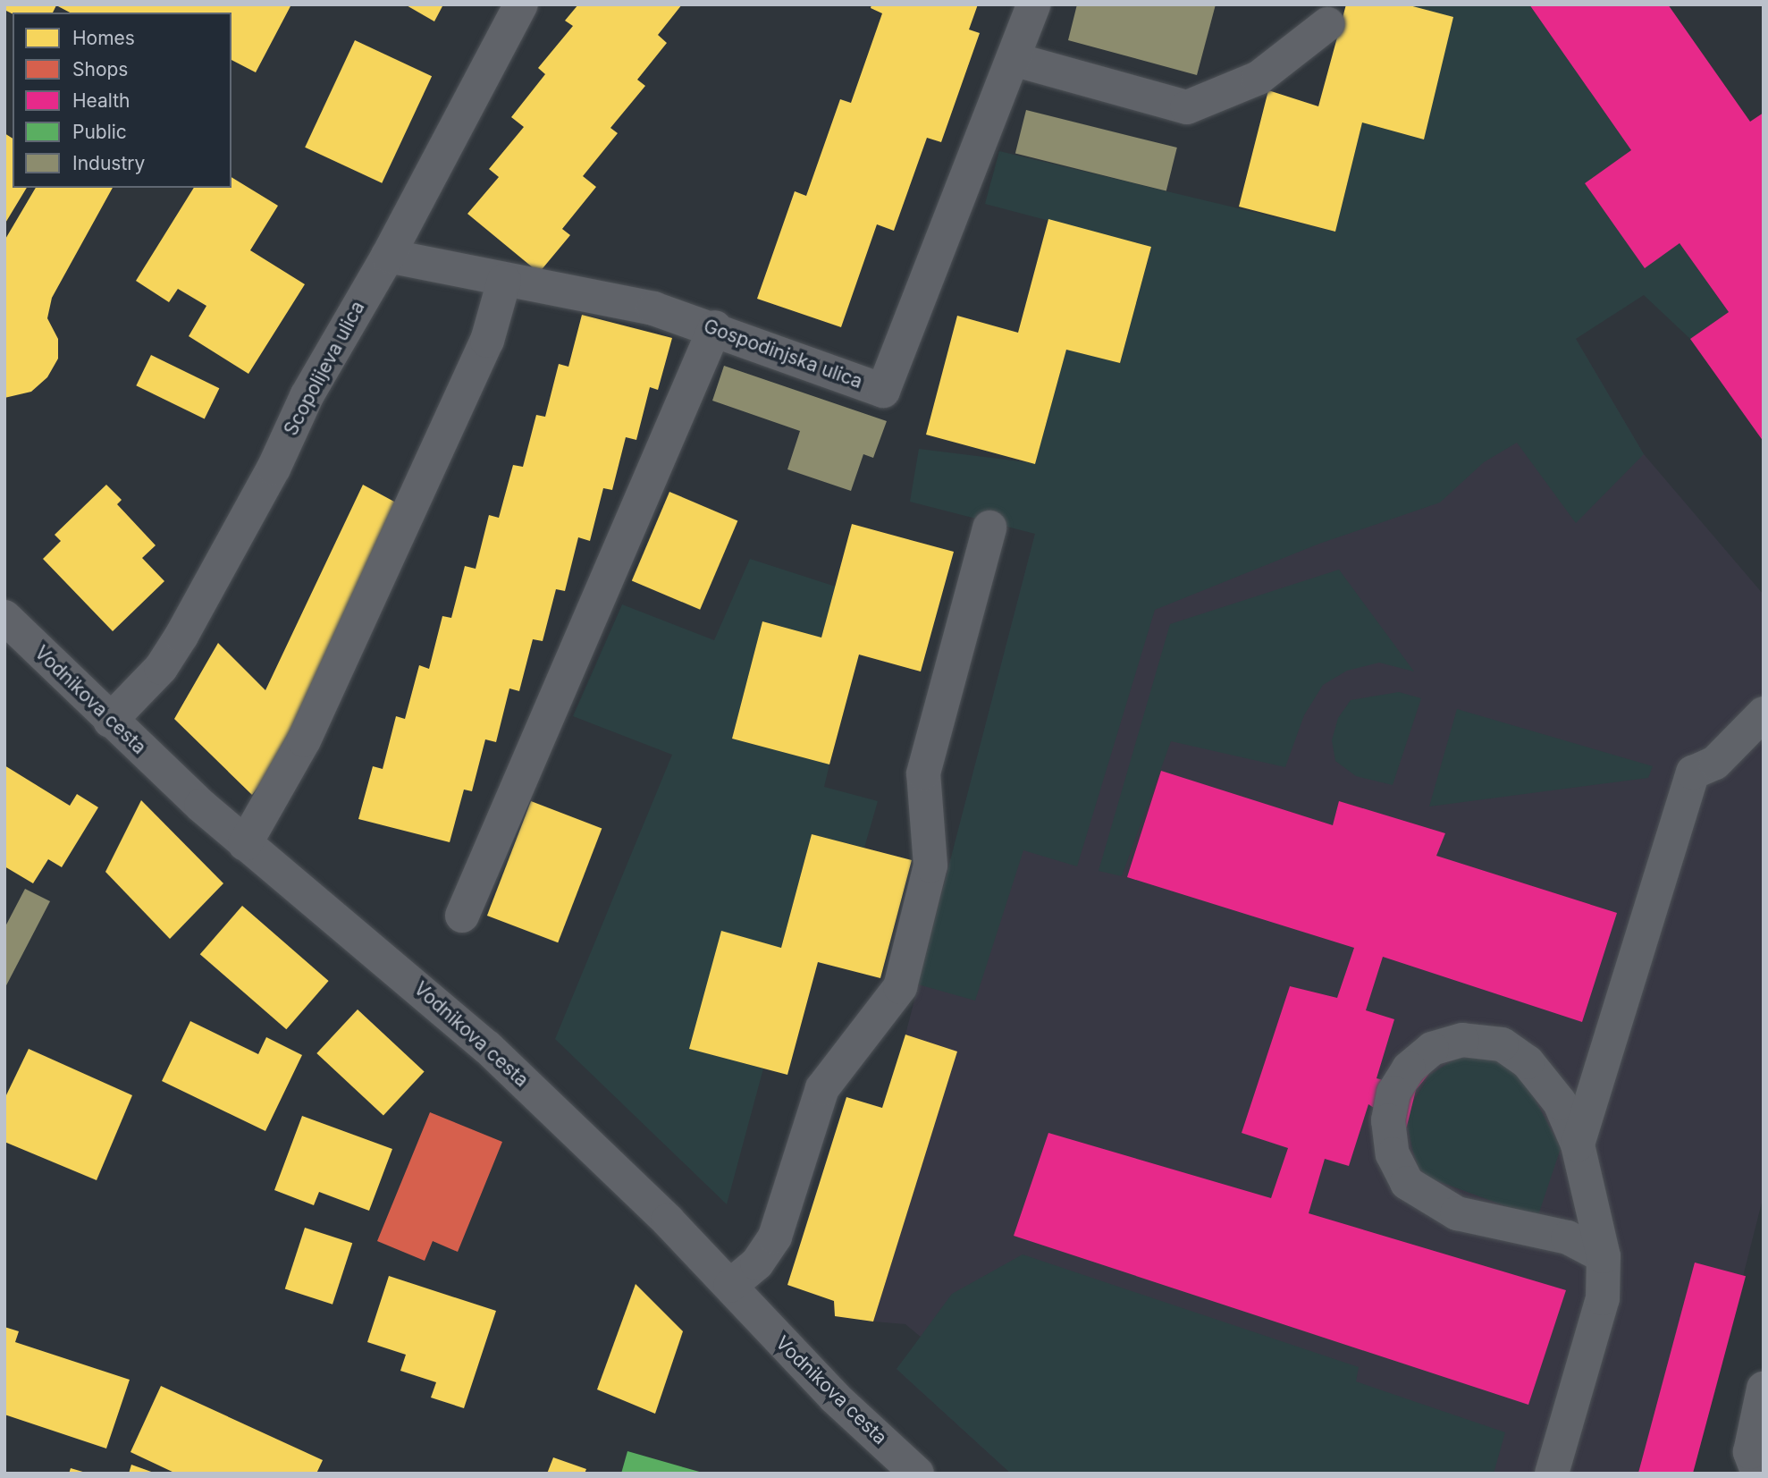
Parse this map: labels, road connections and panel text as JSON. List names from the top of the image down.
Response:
{
  "streets": {
    "street": ["Gospodinjska ulica", "Scopolijeva ulica", "Vodnikova cesta"]
  },
  "crossings": [
    ["Gospodinjska ulica", "Scopolijeva ulica"],
    ["Scopolijeva ulica", "Vodnikova cesta"]
  ],
  "legend": [
    "Homes",
    "Shops",
    "Health",
    "Public",
    "Industry"
  ]
}
